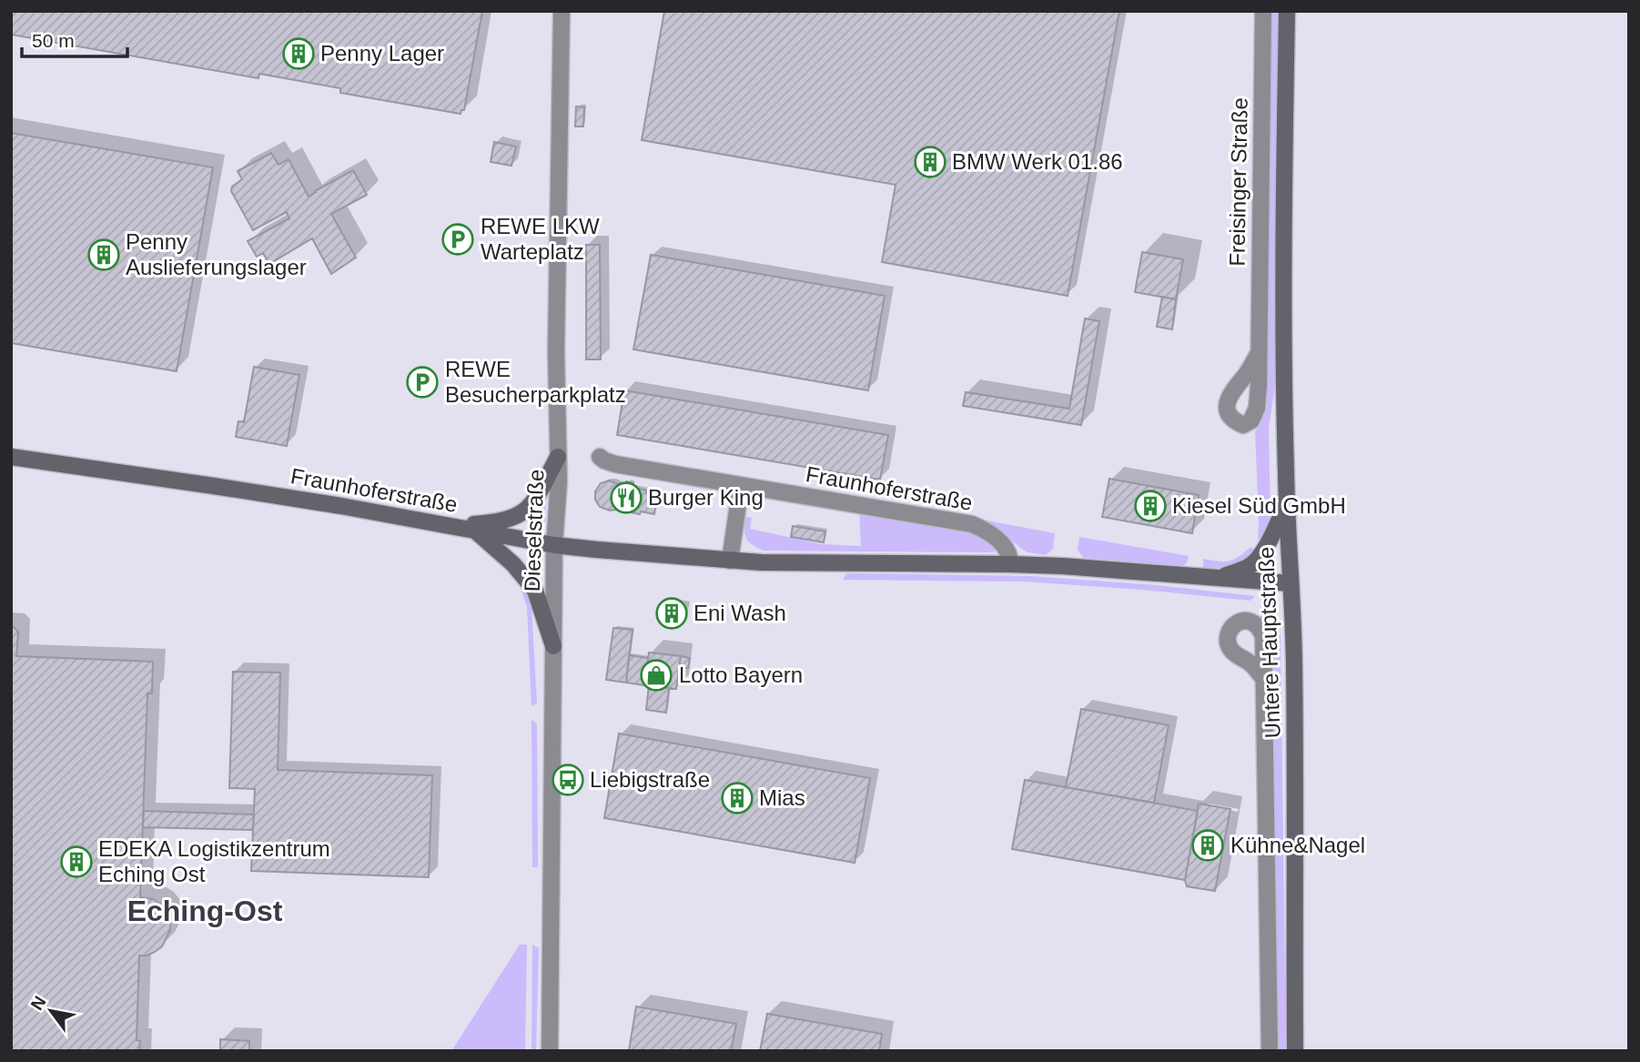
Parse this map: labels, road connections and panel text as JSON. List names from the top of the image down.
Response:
{
  "streets": {
    "main road": ["Fraunhoferstraße", "Untere Hauptstraße"],
    "street": ["Freisinger Straße", "Dieselstraße"]
  },
  "crossings": [
    ["Fraunhoferstraße", "Dieselstraße"],
    ["Fraunhoferstraße", "Untere Hauptstraße"]
  ],
  "districts": ["Eching-Ost"],
  "places": {
    "building": [
      "Penny Lager",
      "BMW Werk 01.86",
      "Penny Auslieferungslager",
      "Kiesel Süd GmbH",
      "Eni Wash",
      "Mias",
      "Kühne&Nagel",
      "EDEKA Logistikzentrum Eching Ost"
    ],
    "parking": ["REWE LKW Warteplatz", "REWE Besucherparkplatz"],
    "restaurant": ["Burger King"],
    "shop": ["Lotto Bayern"],
    "bus stop": ["Liebigstraße"]
  },
  "scale_bar": "50 m",
  "north": "top left"
}
